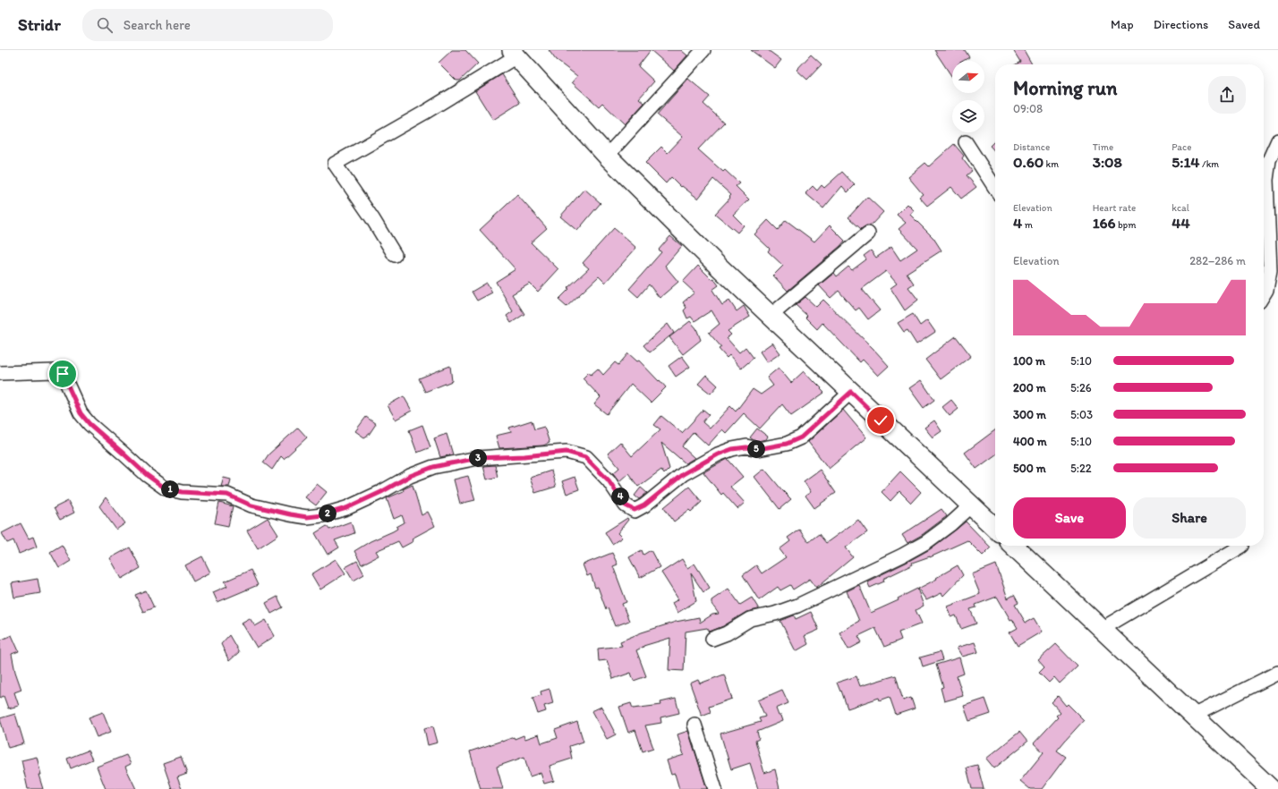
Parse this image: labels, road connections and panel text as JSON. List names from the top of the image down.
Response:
{
  "north": "right",
  "page": {
    "header": "Stridr",
    "search": "Search here",
    "nav": ["Map", "Directions", "Saved"],
    "heading": ["Morning run", "09:08"],
    "stats": [
      ["Distance", "0.60 km"],
      ["Time", "3:08"],
      ["Pace", "5:14 /km"],
      ["Elevation", "4 m"],
      ["Heart rate", "166 bpm"],
      ["kcal", "44"]
    ],
    "chart": ["Elevation", "282–286 m"],
    "list": [
      {
        "name": "100 m",
        "note": "5:10"
      },
      {
        "name": "200 m",
        "note": "5:26"
      },
      {
        "name": "300 m",
        "note": "5:03"
      },
      {
        "name": "400 m",
        "note": "5:10"
      },
      {
        "name": "500 m",
        "note": "5:22"
      }
    ],
    "pins": [
      "5",
      "3",
      "1",
      "4",
      "2"
    ],
    "buttons": ["Save", "Share"]
  }
}
